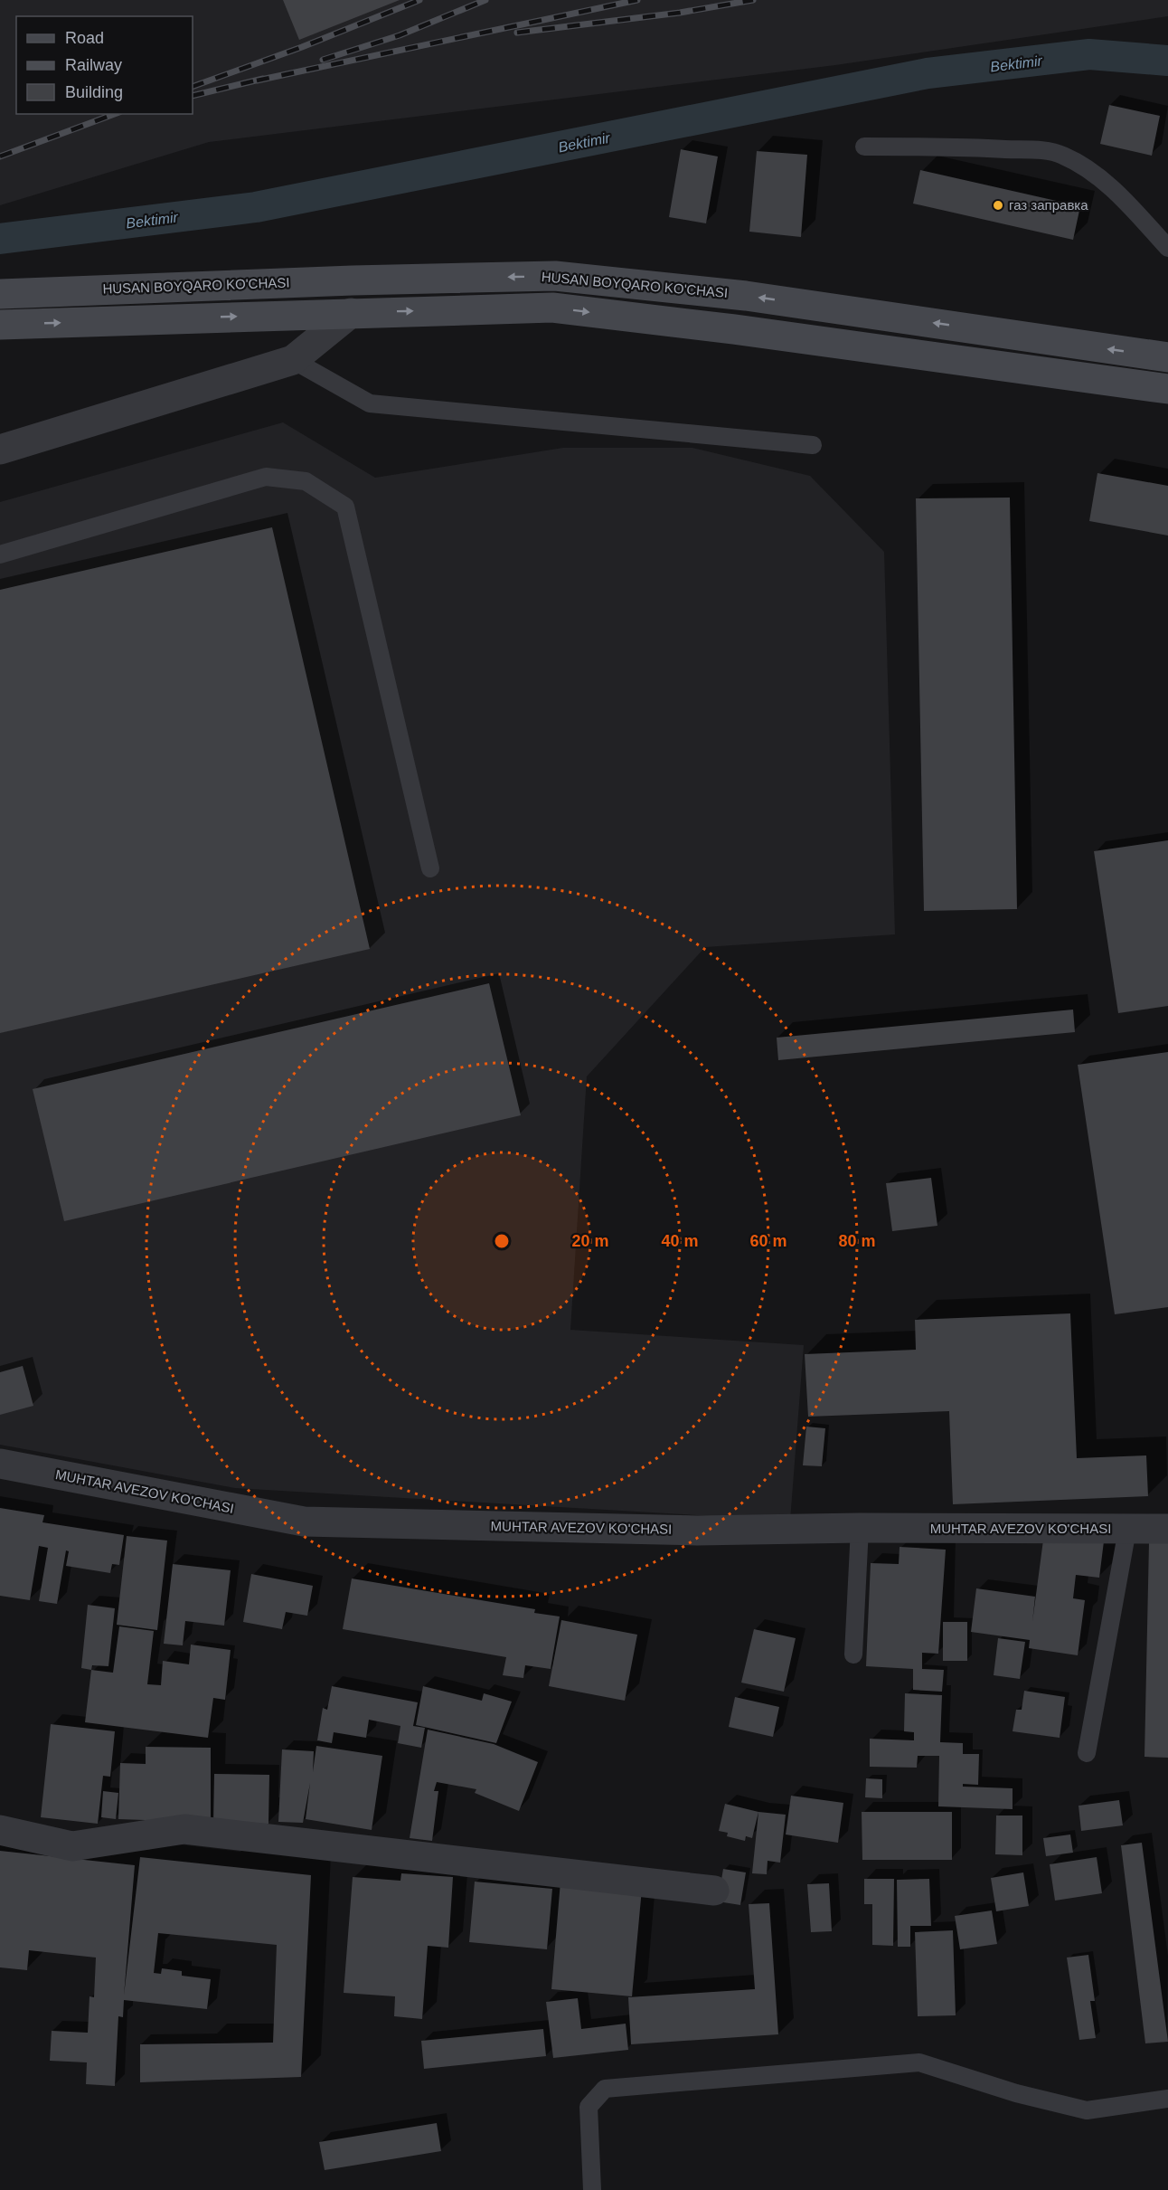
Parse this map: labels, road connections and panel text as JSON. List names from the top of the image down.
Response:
{
  "streets": {
    "main road": ["HUSAN BOYQARO KO'CHASI"],
    "street": ["MUHTAR AVEZOV KO'CHASI"]
  },
  "water": ["Bektimir"],
  "places": ["газ заправка"],
  "legend": ["Road", "Railway", "Building"],
  "rings": [
    "20 m",
    "40 m",
    "60 m",
    "80 m"
  ]
}
